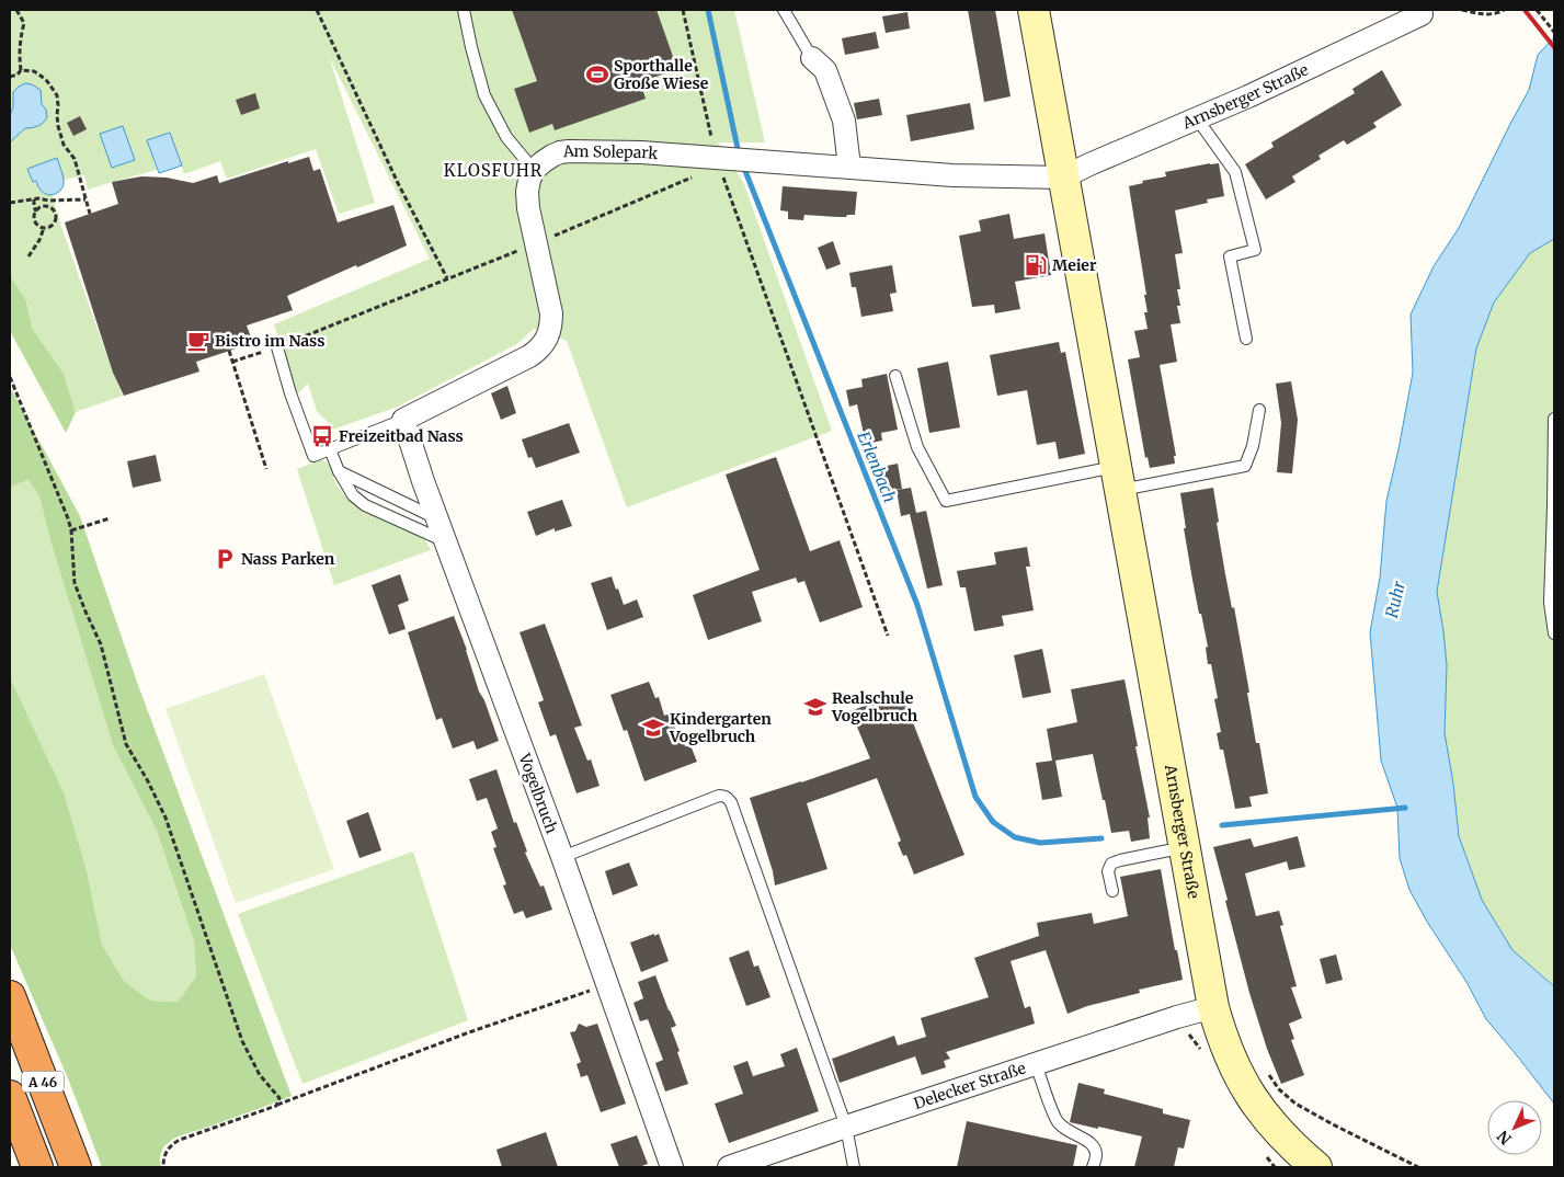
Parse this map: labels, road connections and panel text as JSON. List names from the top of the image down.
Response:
{
  "streets": {
    "highway": ["A 46"],
    "street": [
      "Arnsberger Straße",
      "Am Solepark",
      "Vogelbruch",
      "Delecker Straße"
    ]
  },
  "crossings": [
    ["Arnsberger Straße", "Am Solepark"],
    ["Arnsberger Straße", "Delecker Straße"]
  ],
  "districts": ["KLOSFUHR"],
  "water": ["Erlenbach", "Ruhr"],
  "places": {
    "sports": ["Sporthalle Große Wiese"],
    "fuel station": ["Meier"],
    "cafe": ["Bistro im Nass"],
    "bus stop": ["Freizeitbad Nass"],
    "parking": ["Nass Parken"],
    "school or university": ["Realschule Vogelbruch", "Kindergarten Vogelbruch"]
  },
  "north": "bottom left"
}
